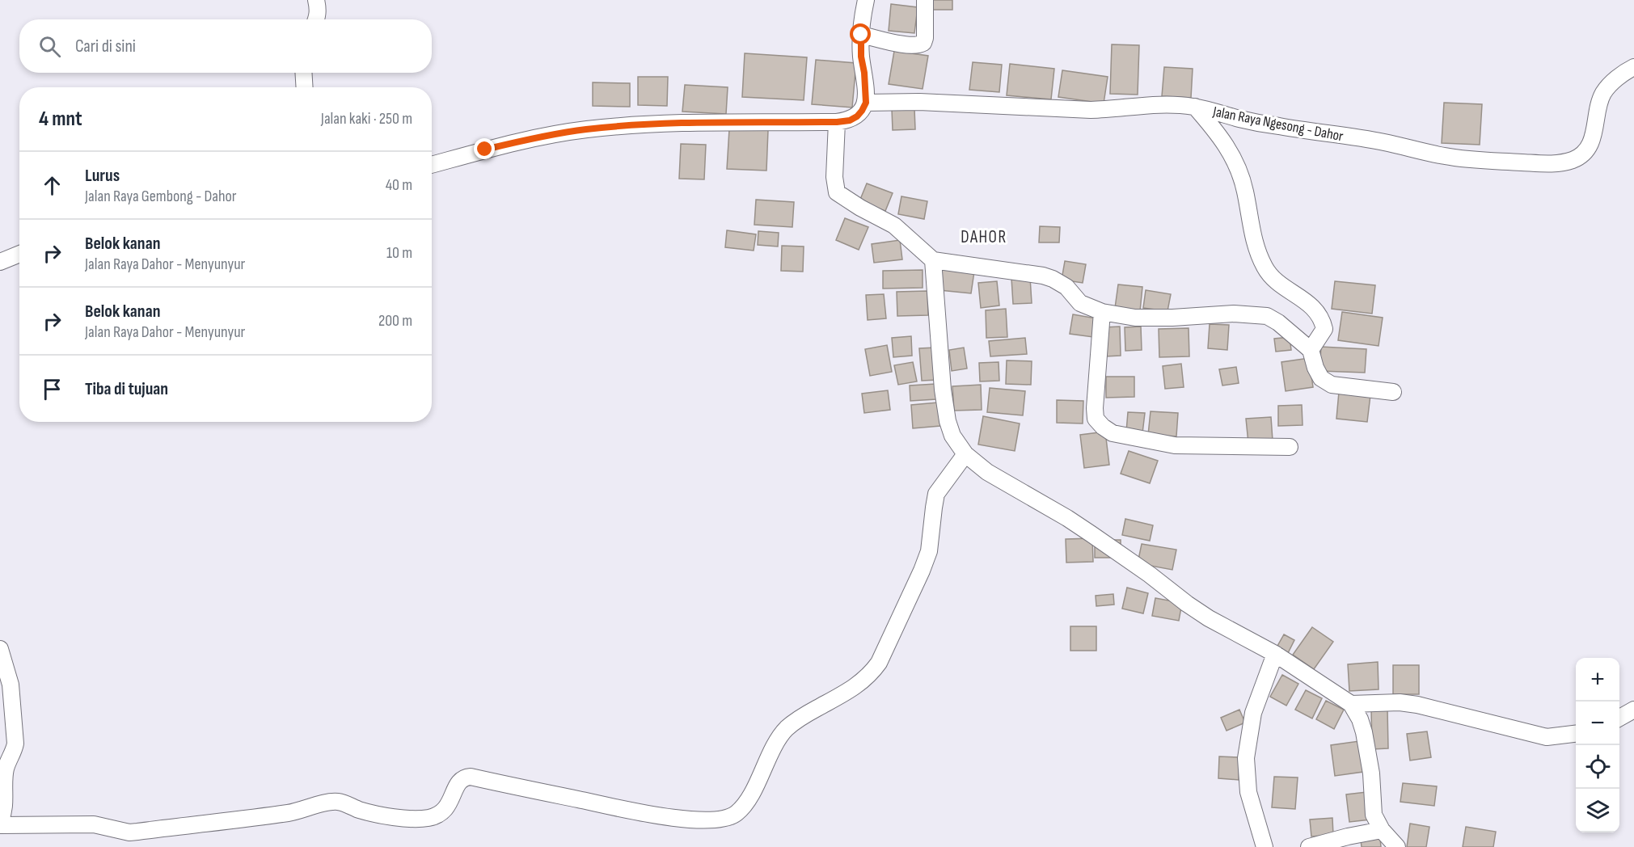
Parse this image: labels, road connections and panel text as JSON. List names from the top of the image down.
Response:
{
  "streets": {
    "street": ["Jalan Raya Ngesong - Dahor"]
  },
  "districts": ["DAHOR"],
  "page": {
    "search": "Cari di sini",
    "heading": ["4 mnt", "Jalan kaki · 250 m"],
    "list": [
      ["Lurus", "Jalan Raya Gembong - Dahor", "40 m"],
      ["Belok kanan", "Jalan Raya Dahor - Menyunyur", "10 m"],
      ["Belok kanan", "Jalan Raya Dahor - Menyunyur", "200 m"],
      "Tiba di tujuan"
    ],
    "map_buttons": ["+", "−"]
  }
}
